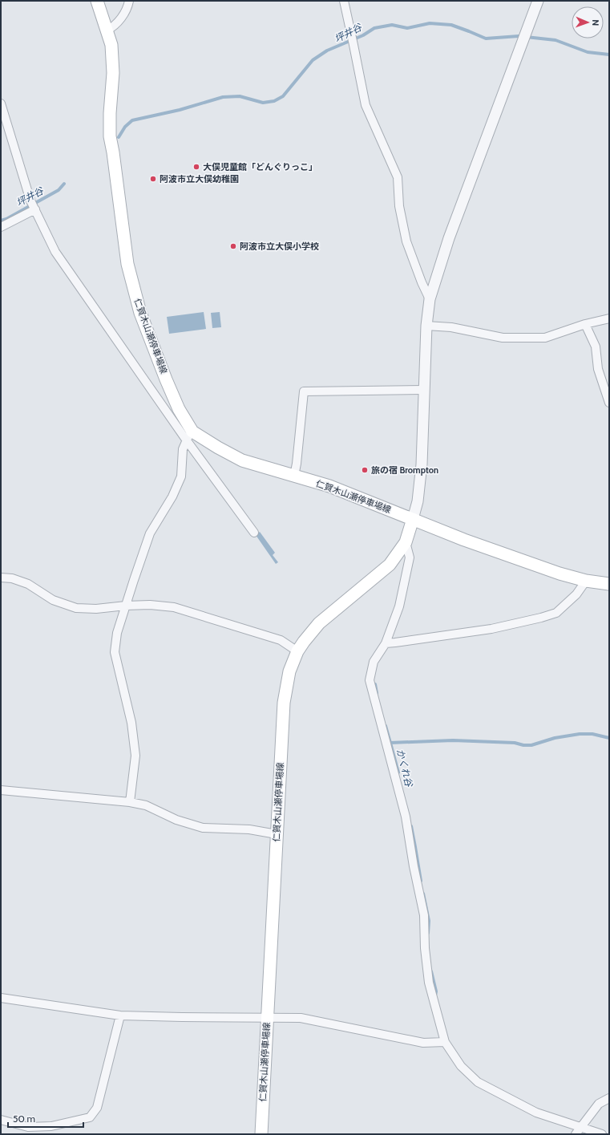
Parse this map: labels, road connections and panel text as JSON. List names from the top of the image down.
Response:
{
  "streets": {
    "main road": ["仁賀木山瀬停車場線"]
  },
  "water": ["坪井谷", "かくれ谷"],
  "places": [
    "大俣児童館「どんぐりっこ」",
    "阿波市立大俣幼稚園",
    "阿波市立大俣小学校",
    "旅の宿 Brompton"
  ],
  "scale_bar": "50 m",
  "north": "right"
}
